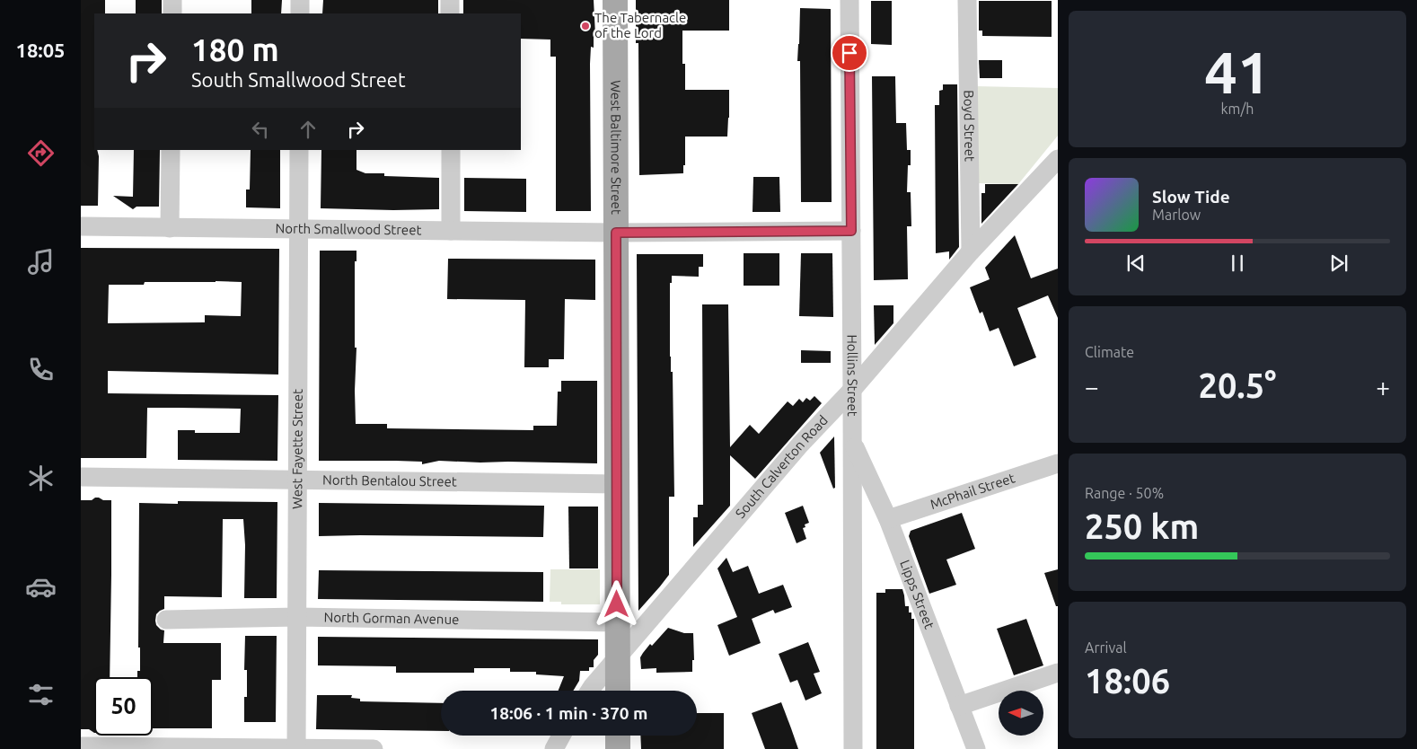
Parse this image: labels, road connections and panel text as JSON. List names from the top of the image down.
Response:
{
  "streets": {
    "main road": ["West Baltimore Street"],
    "street": [
      "Boyd Street",
      "North Smallwood Street",
      "Hollins Street",
      "West Fayette Street",
      "South Calverton Road",
      "North Bentalou Street",
      "McPhail Street",
      "Lipps Street",
      "North Gorman Avenue"
    ]
  },
  "crossings": [
    ["Boyd Street", "South Calverton Road"],
    ["West Baltimore Street", "North Smallwood Street"],
    ["West Baltimore Street", "South Calverton Road"],
    ["West Baltimore Street", "North Bentalou Street"],
    ["West Baltimore Street", "North Gorman Avenue"],
    ["North Smallwood Street", "Hollins Street"],
    ["North Smallwood Street", "West Fayette Street"],
    ["Hollins Street", "South Calverton Road"],
    ["Hollins Street", "Lipps Street"],
    ["West Fayette Street", "North Bentalou Street"],
    ["West Fayette Street", "North Gorman Avenue"],
    ["McPhail Street", "Lipps Street"]
  ],
  "places": ["The Tabernacle of the Lord"],
  "north": "left",
  "page": {
    "tabs": "18:05",
    "tile": [
      ["41", "km/h"],
      "Climate",
      ["Range · 50%", "250 km"],
      ["Arrival", "18:06"]
    ],
    "turn": ["180 m", "South Smallwood Street"],
    "song": ["Slow Tide", "Marlow"],
    "heat": ["−", "20.5°", "+"],
    "limit": "50",
    "trip": "18:06 · 1 min · 370 m"
  }
}
